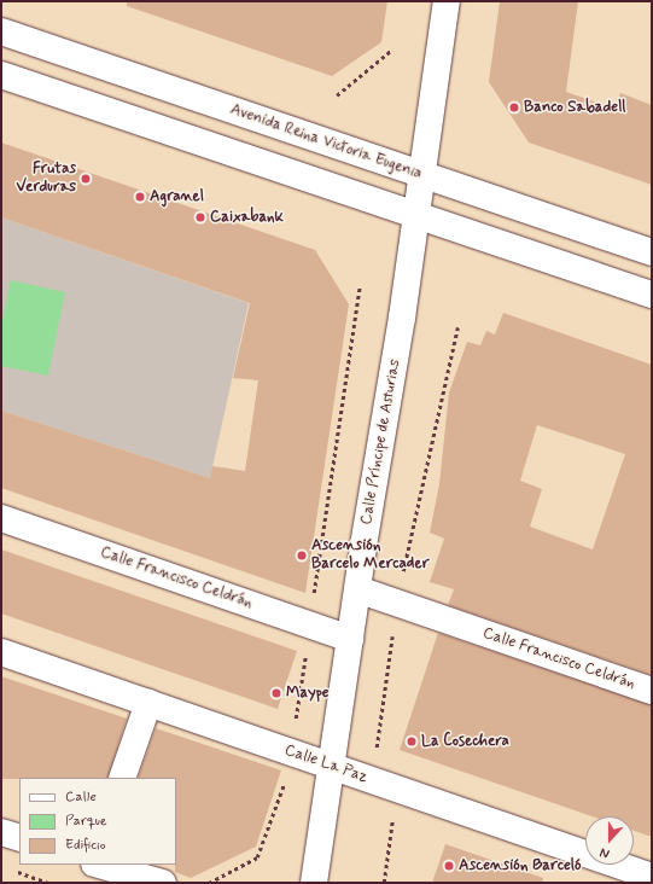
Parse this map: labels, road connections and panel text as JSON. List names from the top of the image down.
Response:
{
  "streets": {
    "street": [
      "Avenida Reina Victoria Eugenia",
      "Calle Príncipe de Asturias",
      "Calle Francisco Celdrán",
      "Calle La Paz"
    ]
  },
  "crossings": [
    ["Avenida Reina Victoria Eugenia", "Calle Príncipe de Asturias"],
    ["Calle Príncipe de Asturias", "Calle Francisco Celdrán"],
    ["Calle Príncipe de Asturias", "Calle La Paz"]
  ],
  "places": [
    "Banco Sabadell",
    "Frutas Verduras",
    "Agranel",
    "Caixabank",
    "Ascensión Barcelo Mercader",
    "Maype",
    "La Cosechera",
    "Ascensión Barceló"
  ],
  "legend": ["Calle", "Parque", "Edificio"],
  "north": "bottom"
}
